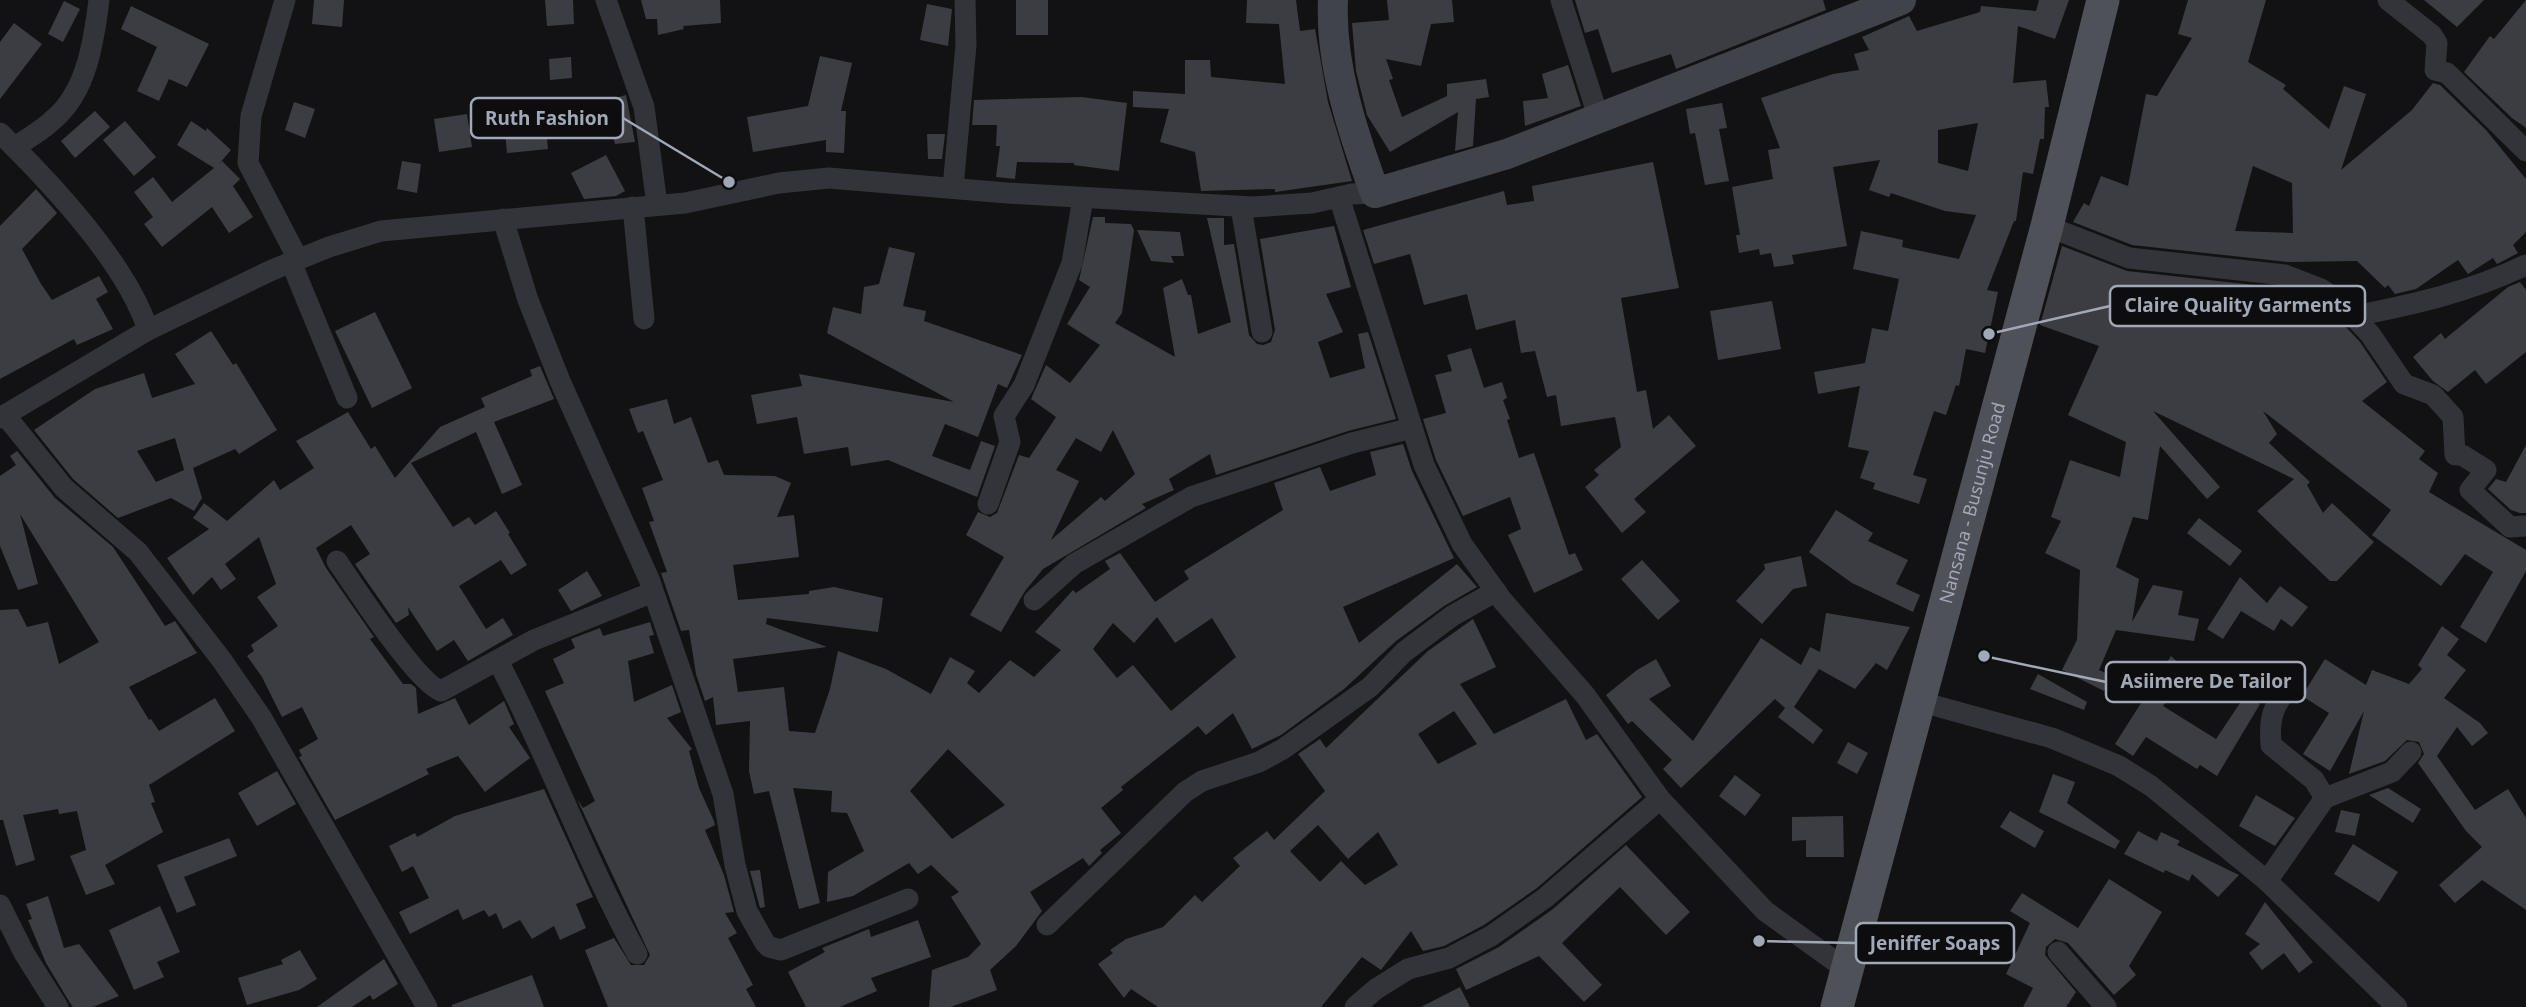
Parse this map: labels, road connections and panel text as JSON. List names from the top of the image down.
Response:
{
  "streets": {
    "main road": ["Nansana - Busunju Road"]
  },
  "places": [
    "Ruth Fashion",
    "Claire Quality Garments",
    "Asiimere De Tailor",
    "Jeniffer Soaps"
  ]
}
